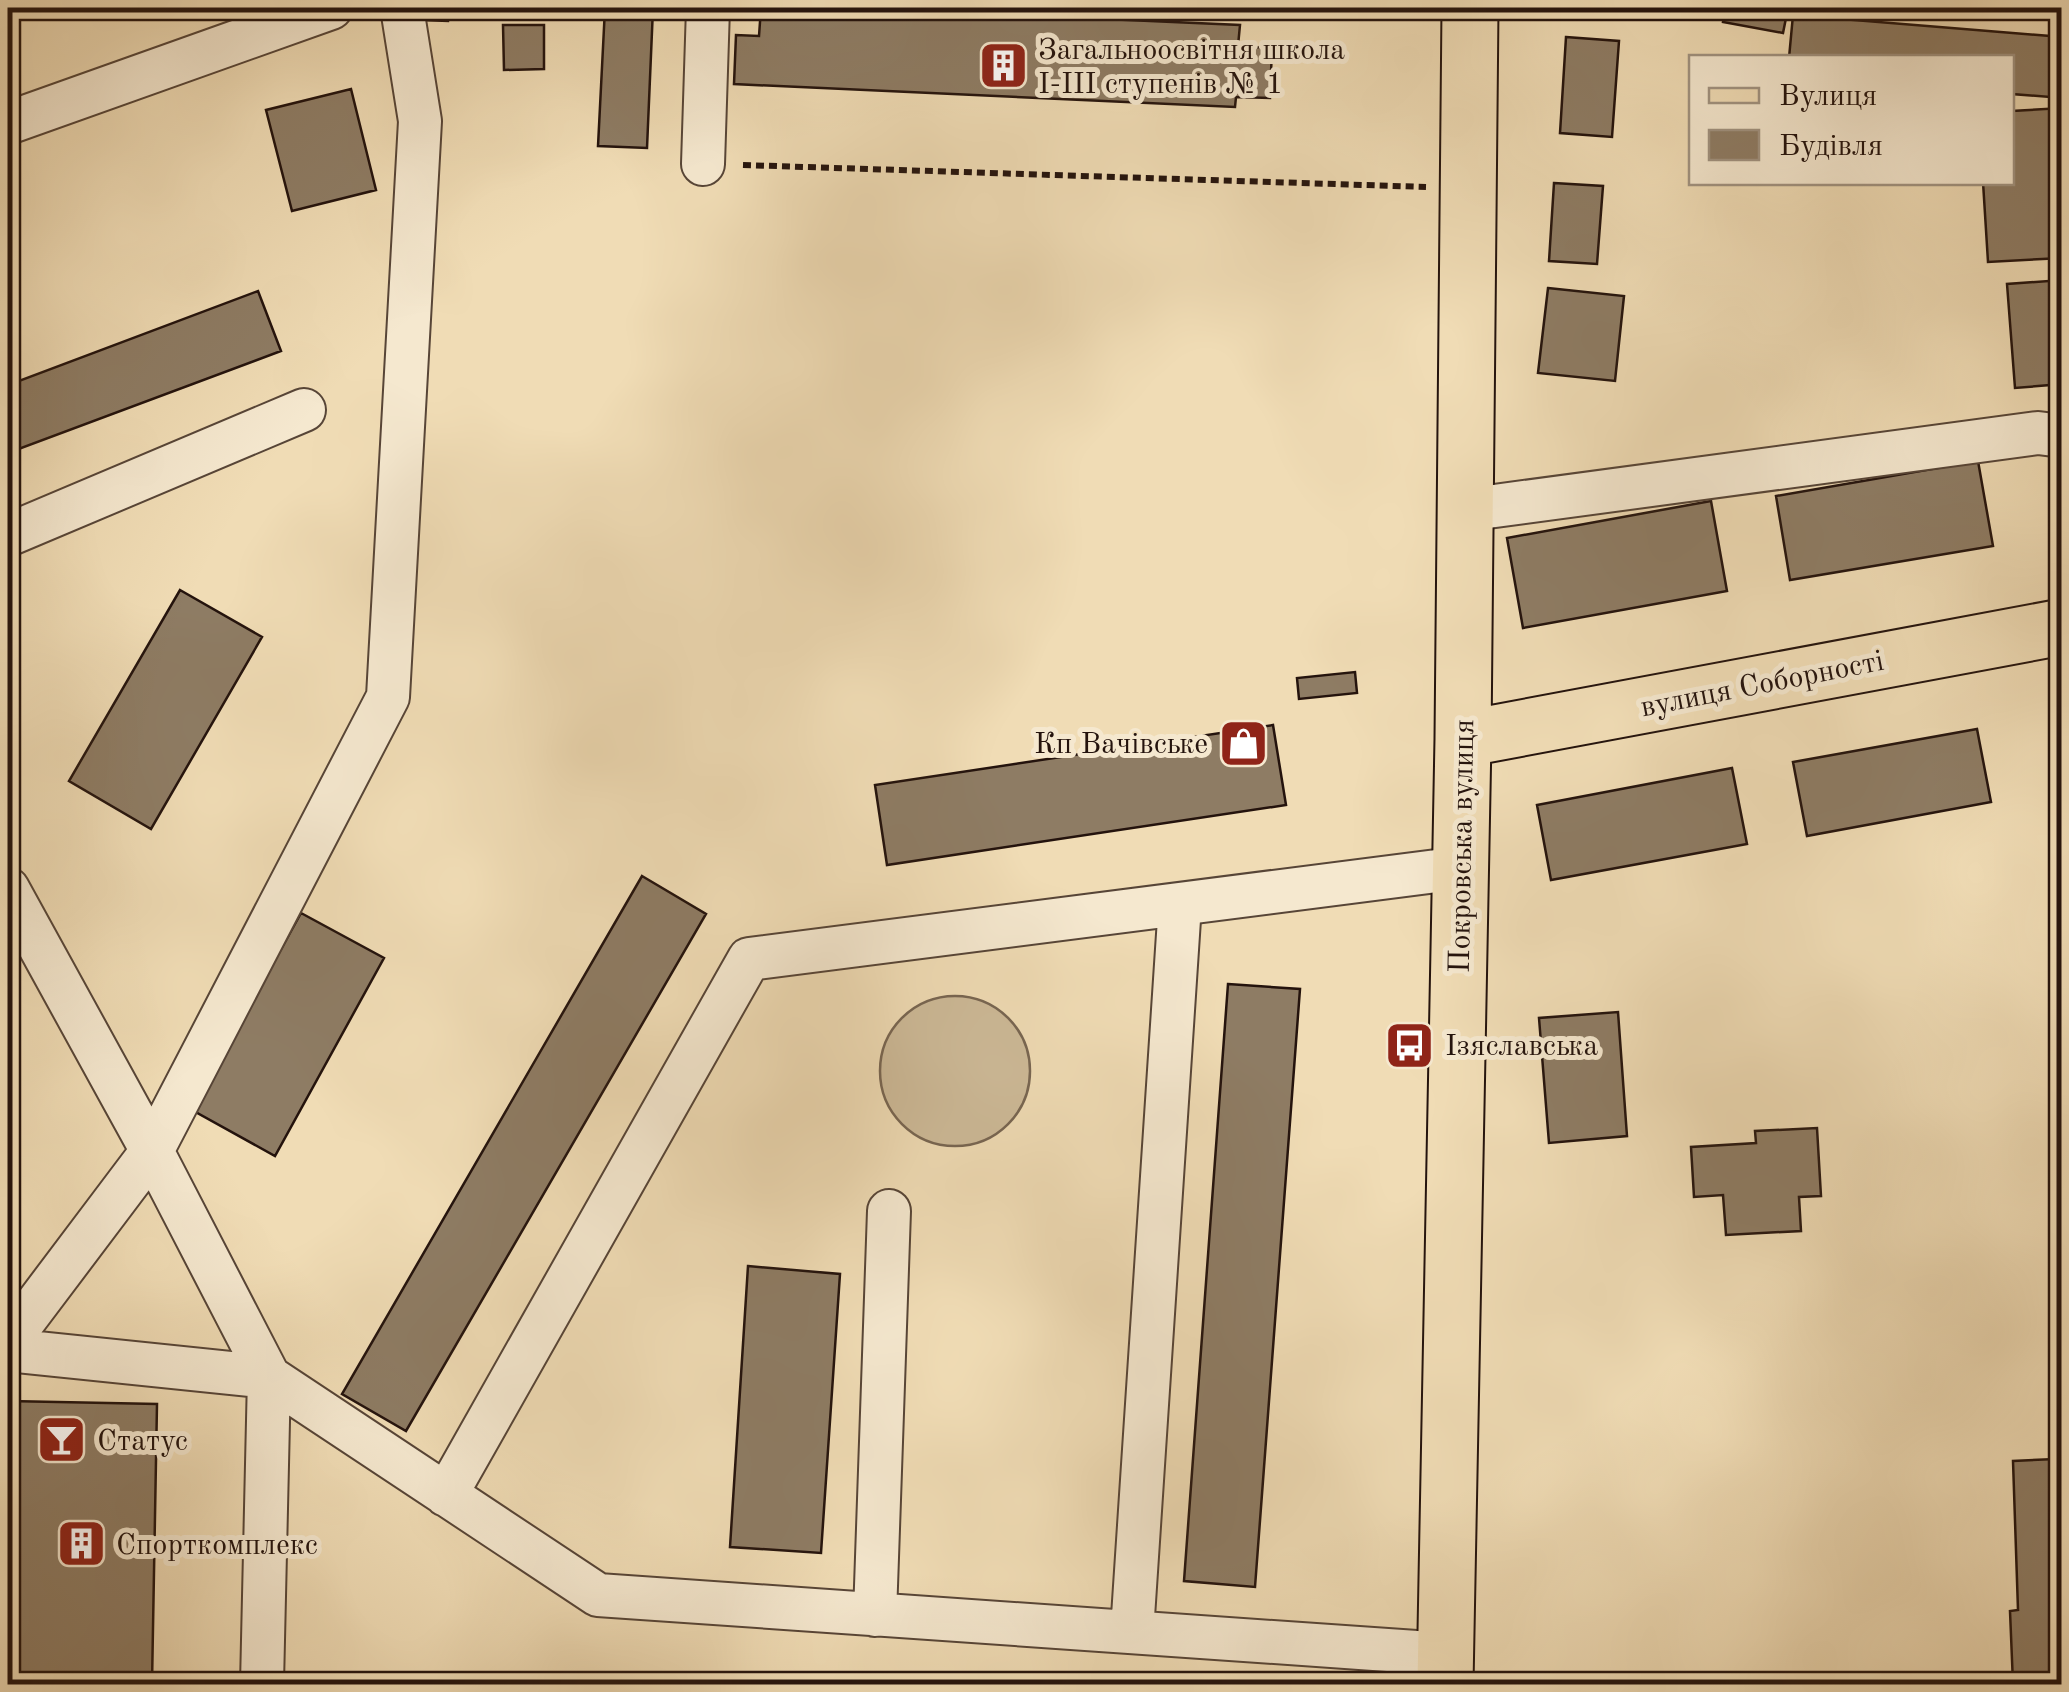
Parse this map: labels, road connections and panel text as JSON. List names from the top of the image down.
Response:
{
  "streets": {
    "main road": ["вулиця Соборності", "Покровська вулиця"]
  },
  "crossings": [
    ["вулиця Соборності", "Покровська вулиця"]
  ],
  "places": {
    "building": ["Загальноосвітня школа І-ІІІ ступенів № 1", "Спорткомплекс"],
    "shop": ["Кп Вачівське"],
    "bus stop": ["Ізяславська"],
    "bar": ["Статус"]
  },
  "legend": ["Вулиця", "Будівля"]
}
